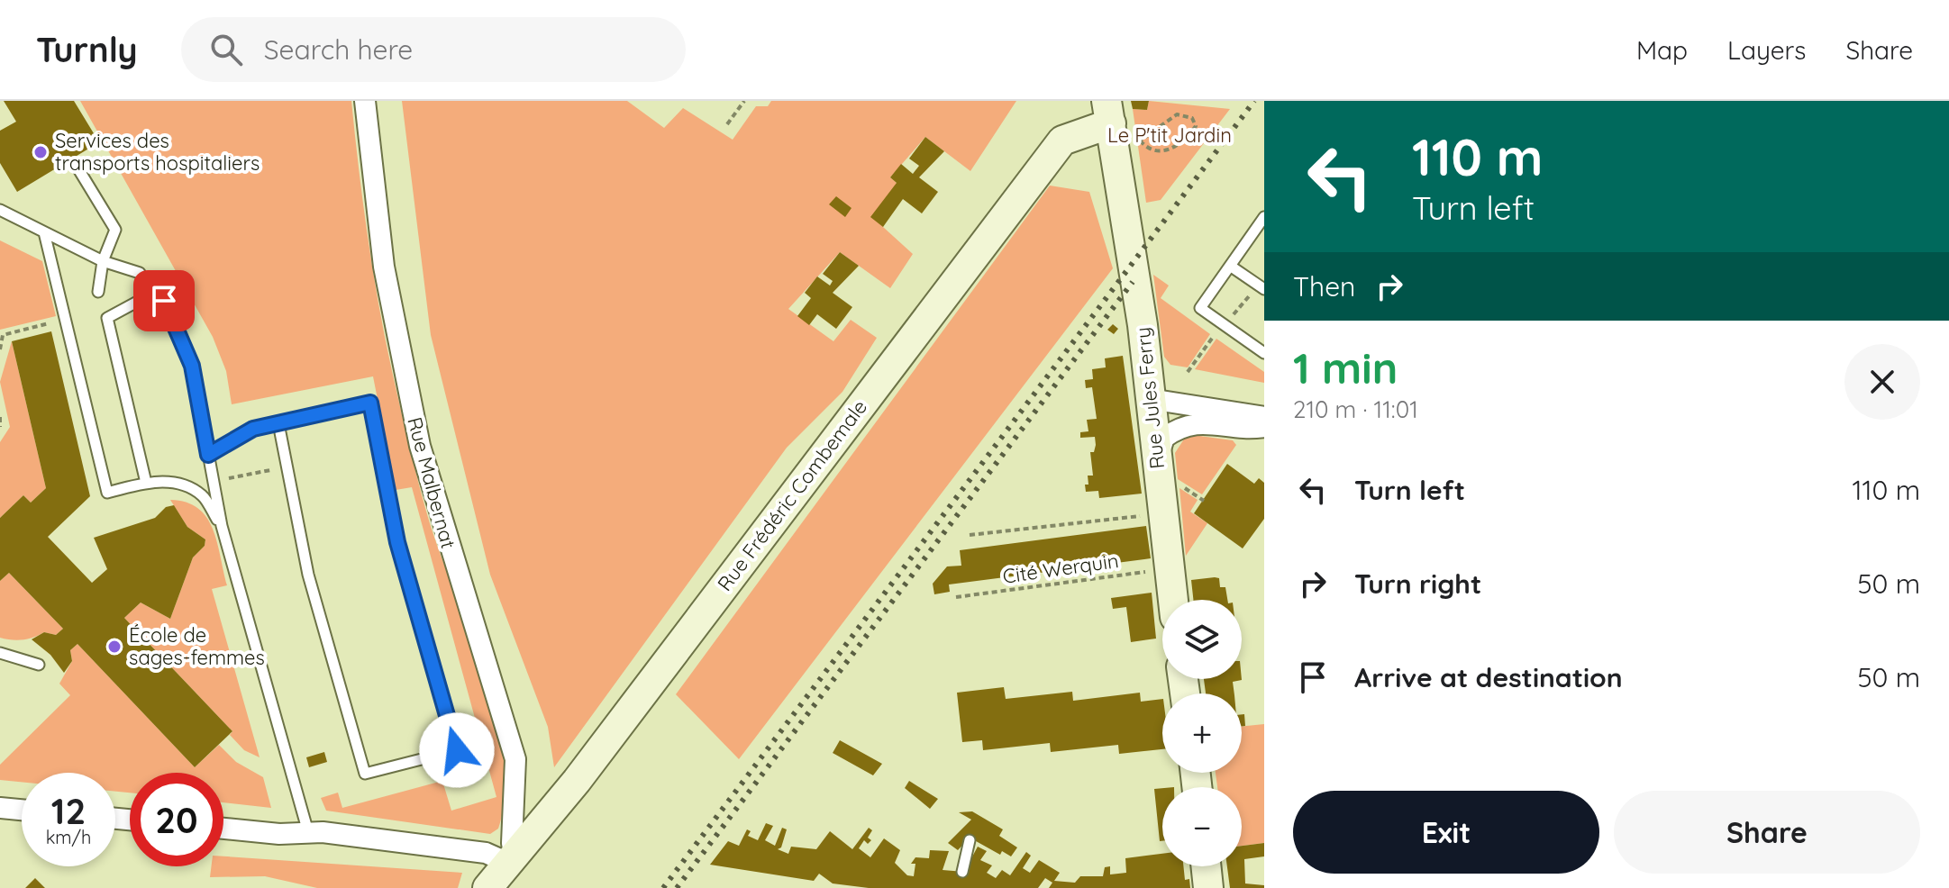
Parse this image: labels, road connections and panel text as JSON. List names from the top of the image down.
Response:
{
  "streets": {
    "street": ["Rue Jules Ferry", "Rue Malbernat", "Rue Frédéric Combemale"],
    "path": ["Cité Werquin"]
  },
  "crossings": [
    ["Rue Jules Ferry", "Rue Frédéric Combemale"],
    ["Rue Jules Ferry", "Cité Werquin"],
    ["Rue Malbernat", "Rue Frédéric Combemale"]
  ],
  "parks": ["Le P'tit Jardin"],
  "places": ["Services des transports hospitaliers", "École de sages-femmes"],
  "page": {
    "header": "Turnly",
    "search": "Search here",
    "nav": ["Map", "Layers", "Share"],
    "turn": ["110 m", "Turn left"],
    "then": "Then",
    "heading": ["1 min", "210 m · 11:01"],
    "list": [
      {
        "name": "Turn left",
        "value": "110 m"
      },
      {
        "name": "Turn right",
        "value": "50 m"
      },
      {
        "name": "Arrive at destination",
        "value": "50 m"
      }
    ],
    "map_buttons": ["+", "−"],
    "speed": "12 km/h",
    "limit": "20",
    "buttons": ["Exit", "Share"]
  }
}
